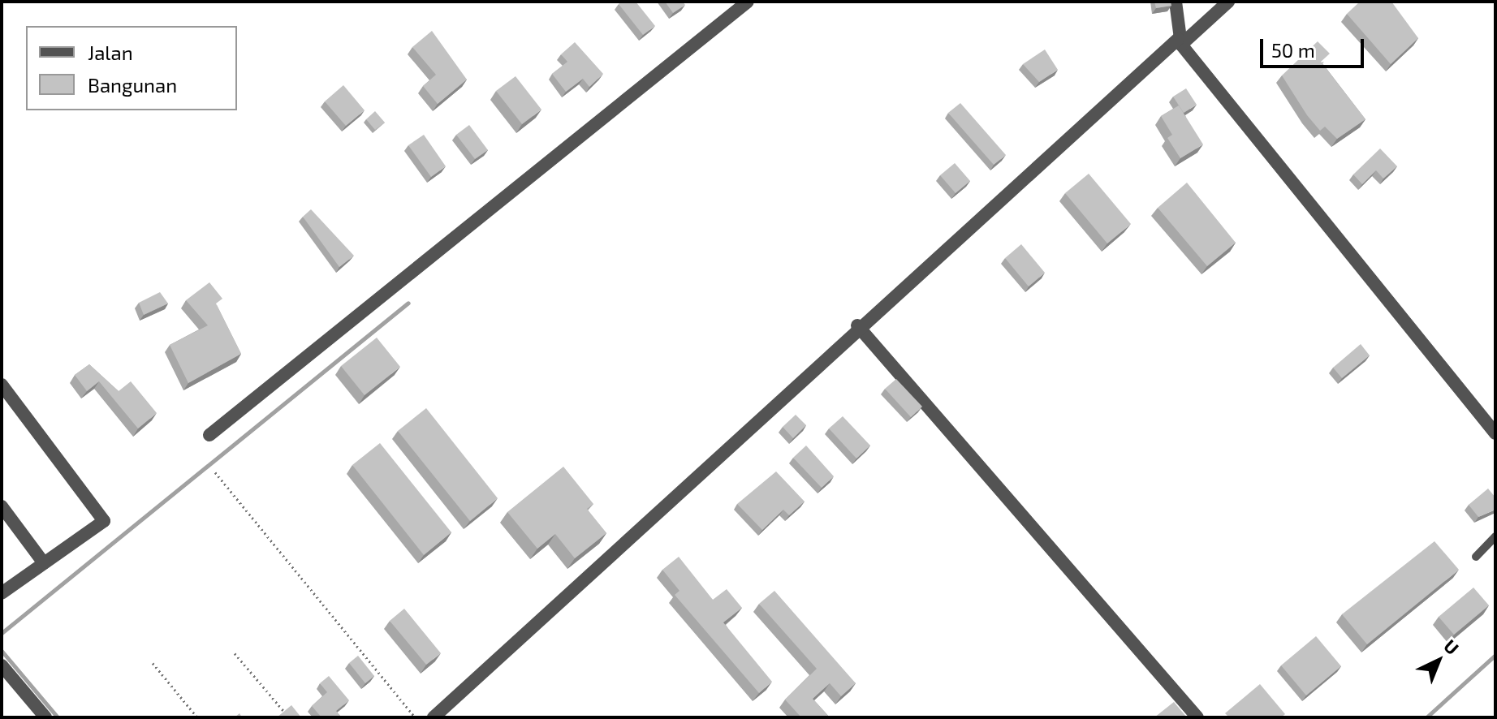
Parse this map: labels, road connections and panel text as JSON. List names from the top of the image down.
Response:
{
  "legend": ["Jalan", "Bangunan"],
  "scale_bar": "50 m",
  "north": "top right"
}
